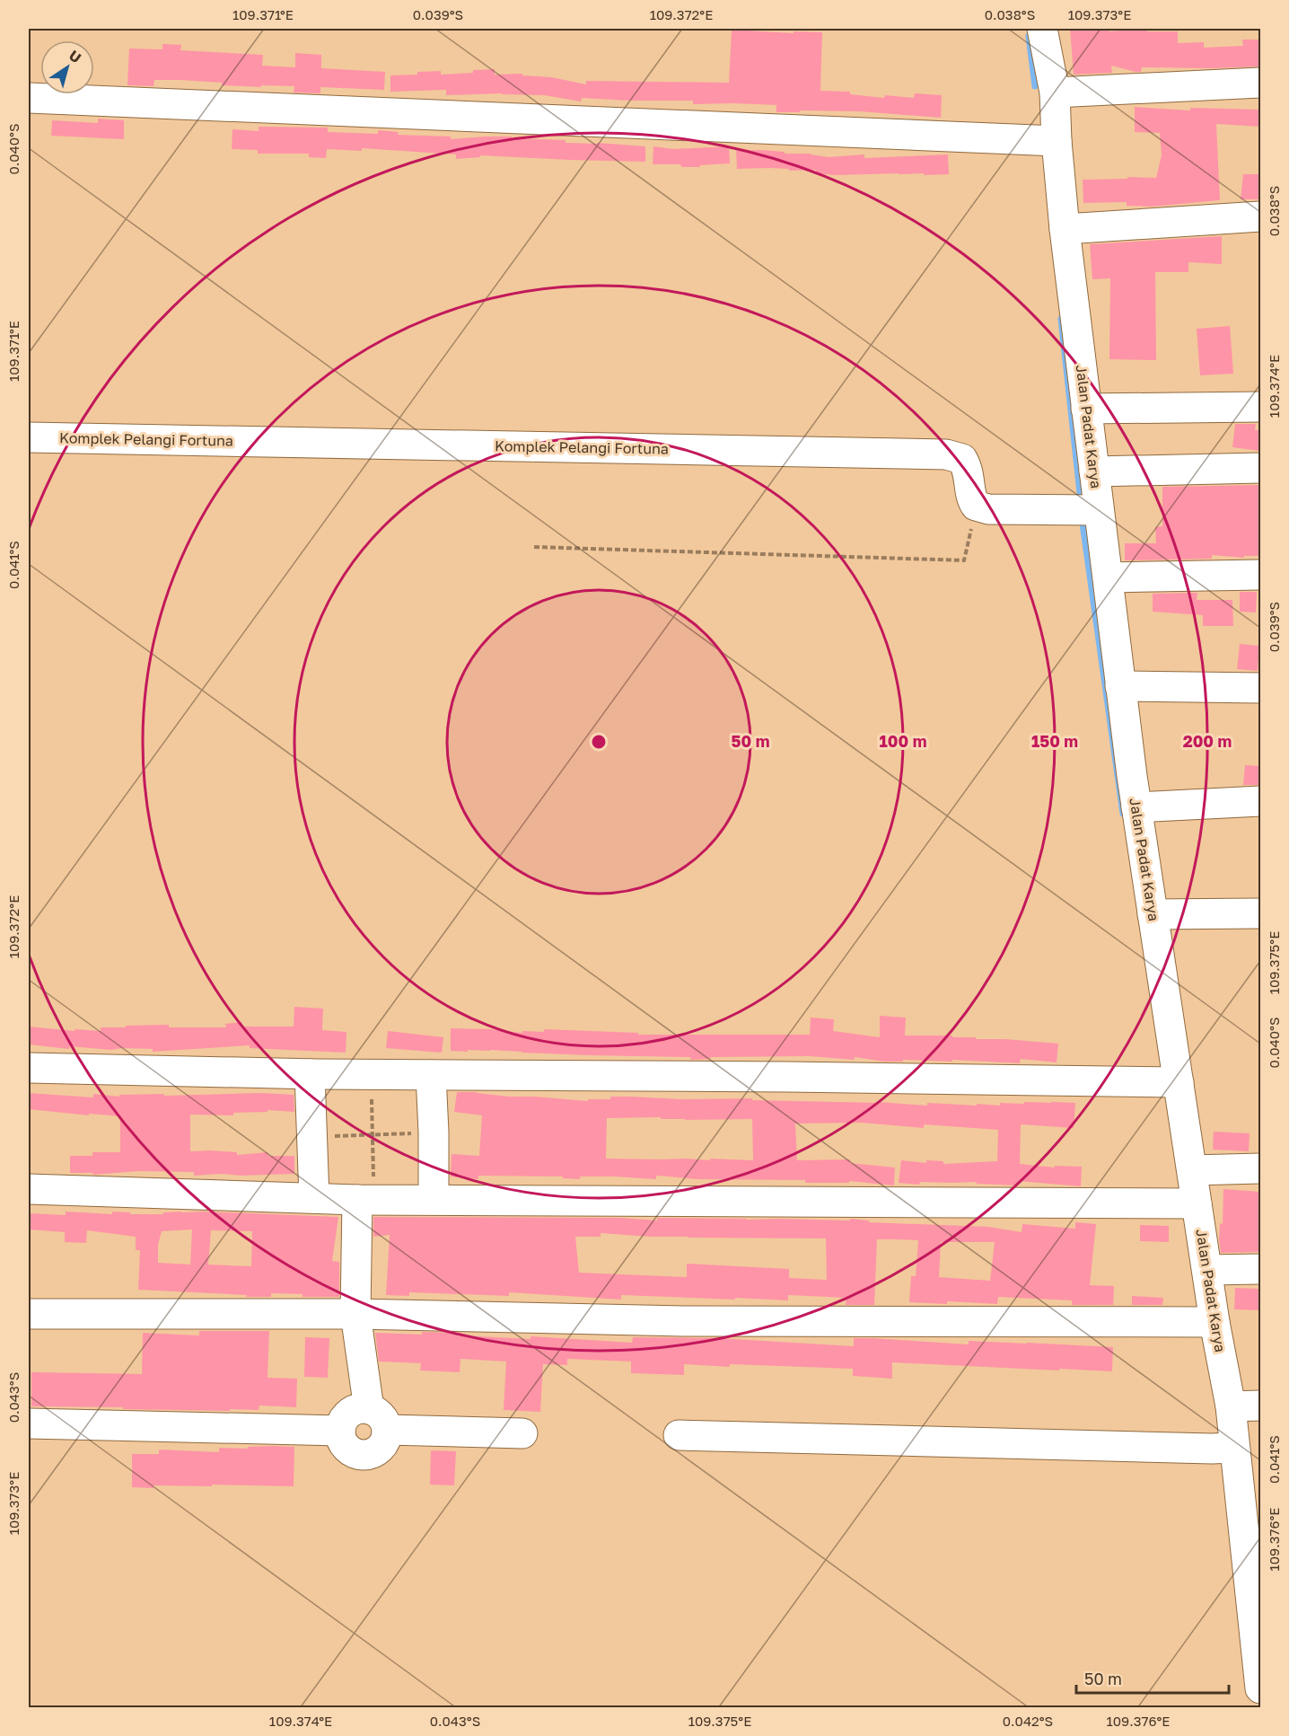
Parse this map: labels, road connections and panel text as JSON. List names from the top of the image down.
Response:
{
  "streets": {
    "street": ["Jalan Padat Karya", "Komplek Pelangi Fortuna"]
  },
  "scale_bar": "50 m",
  "north": "top right",
  "coordinates": [
    "109.371°E",
    "0.039°S",
    "109.372°E",
    "0.038°S",
    "109.373°E",
    "0.040°S",
    "109.374°E",
    "0.041°S",
    "109.375°E",
    "0.043°S",
    "109.376°E",
    "0.042°S"
  ],
  "rings": [
    "50 m",
    "100 m",
    "150 m",
    "200 m"
  ]
}
